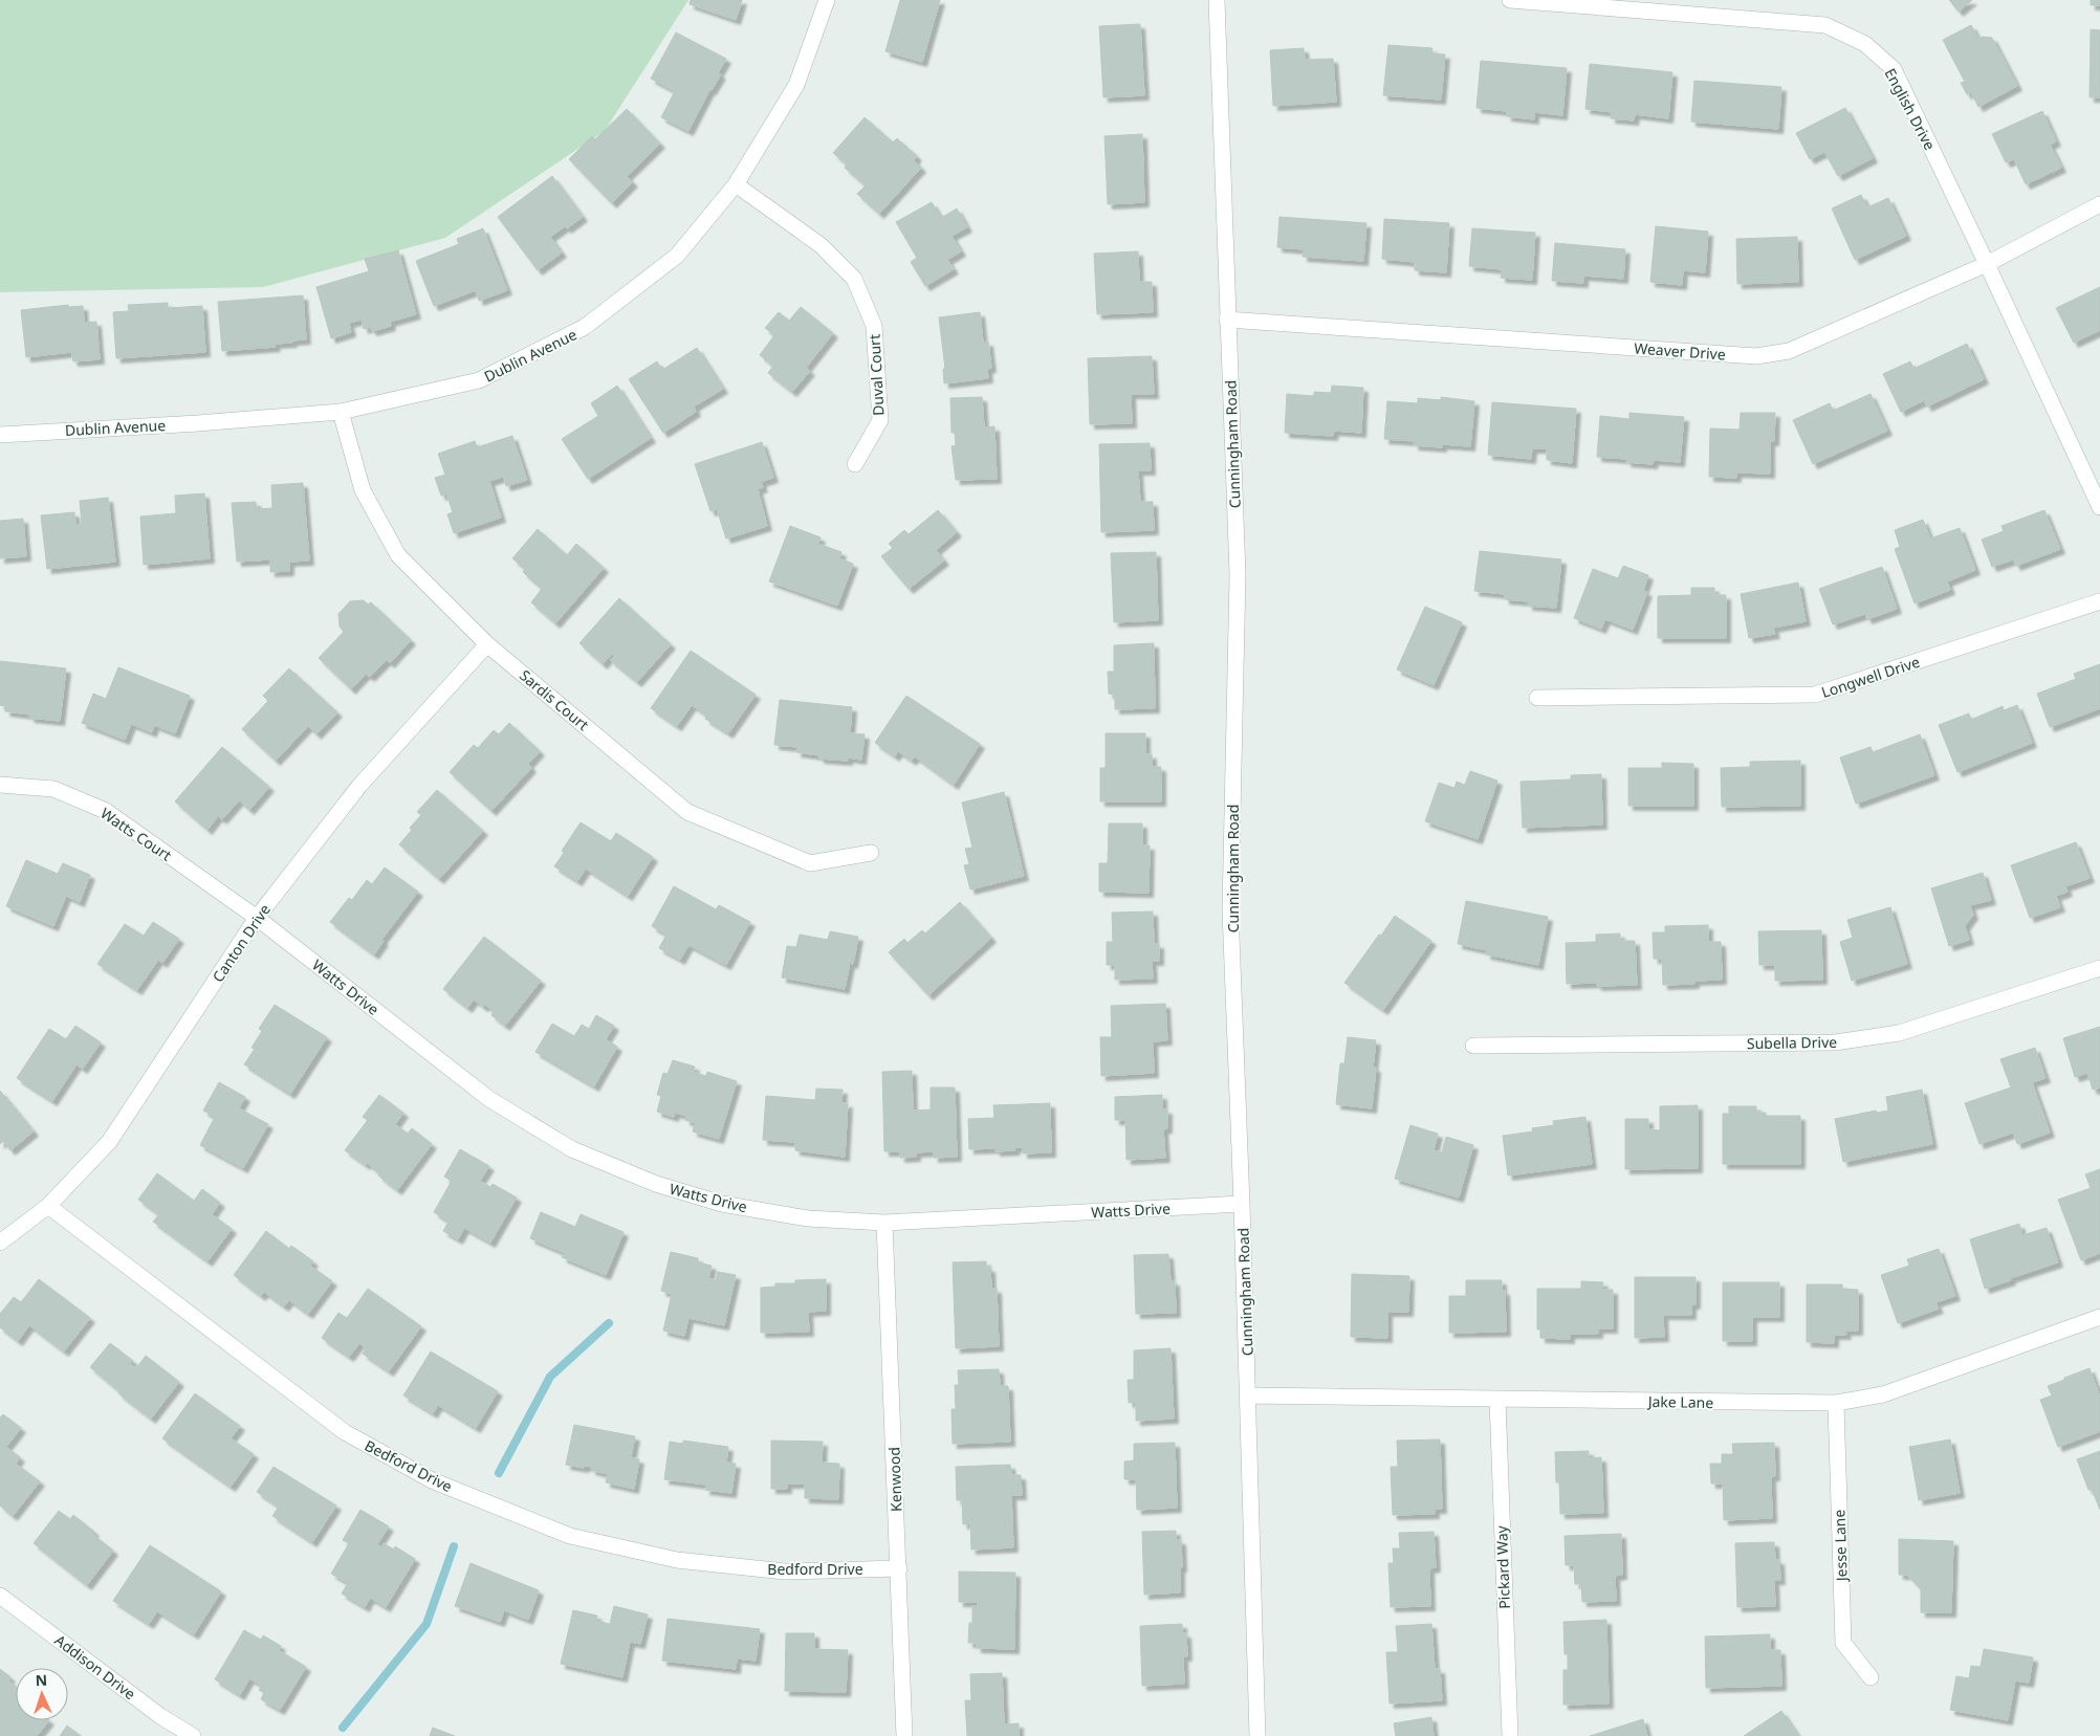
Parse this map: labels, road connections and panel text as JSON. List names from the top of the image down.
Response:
{
  "streets": {
    "street": [
      "English Drive",
      "Weaver Drive",
      "Dublin Avenue",
      "Duval Court",
      "Cunningham Road",
      "Longwell Drive",
      "Sardis Court",
      "Watts Court",
      "Canton Drive",
      "Watts Drive",
      "Subella Drive",
      "Jake Lane",
      "Bedford Drive",
      "Kenwood",
      "Jesse Lane",
      "Pickard Way",
      "Addison Drive"
    ]
  },
  "crossings": [
    ["English Drive", "Weaver Drive"],
    ["Weaver Drive", "Cunningham Road"],
    ["Dublin Avenue", "Duval Court"],
    ["Dublin Avenue", "Sardis Court"],
    ["Cunningham Road", "Watts Drive"],
    ["Cunningham Road", "Jake Lane"],
    ["Sardis Court", "Canton Drive"],
    ["Watts Court", "Canton Drive"],
    ["Watts Court", "Watts Drive"],
    ["Canton Drive", "Watts Drive"],
    ["Canton Drive", "Bedford Drive"],
    ["Watts Drive", "Kenwood"],
    ["Jake Lane", "Jesse Lane"],
    ["Jake Lane", "Pickard Way"],
    ["Bedford Drive", "Kenwood"]
  ],
  "north": "top"
}
